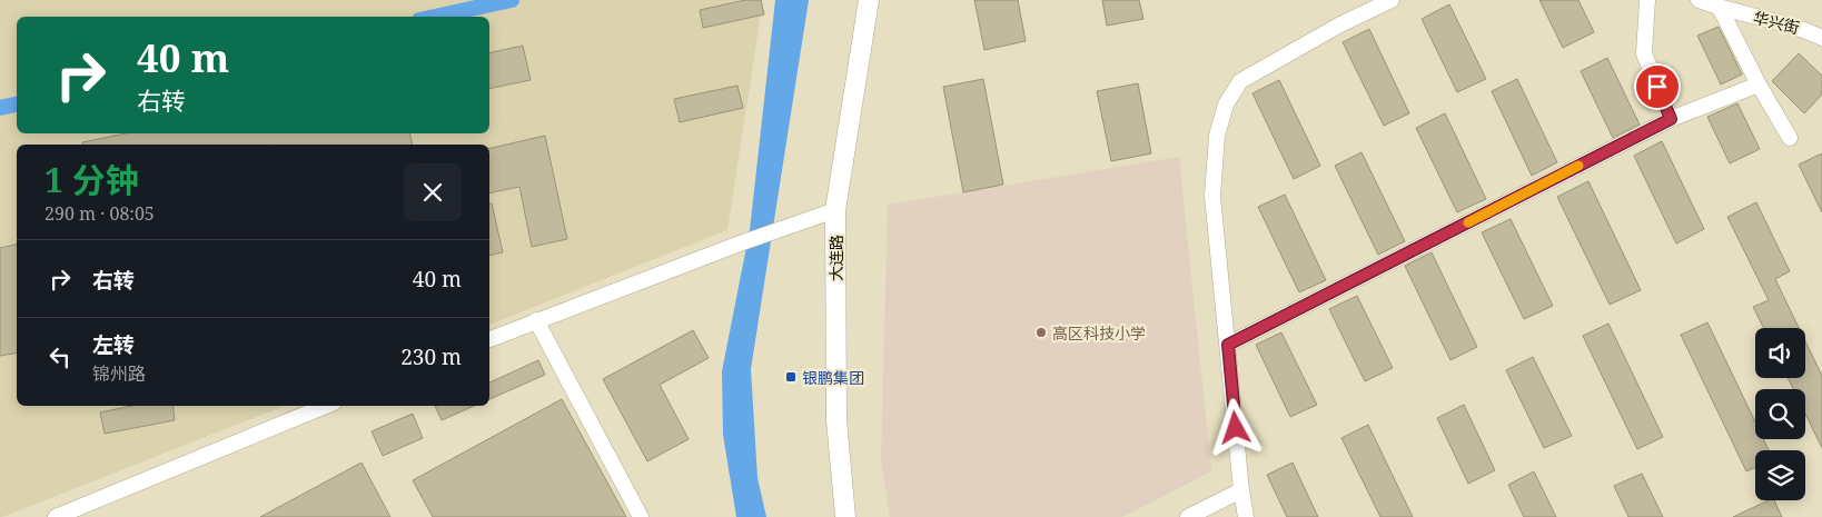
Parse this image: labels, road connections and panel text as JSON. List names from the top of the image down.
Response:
{
  "streets": {
    "main road": ["大连路"],
    "street": ["华兴街"]
  },
  "places": {
    "other": ["高区科技小学"],
    "transit": ["银鹏集团"]
  },
  "page": {
    "turn": ["40 m", "右转"],
    "heading": ["1 分钟", "290 m · 08:05"],
    "list": [
      {
        "name": "右转",
        "value": "40 m"
      },
      {
        "name": "左转",
        "note": "锦州路",
        "value": "230 m"
      }
    ]
  }
}
